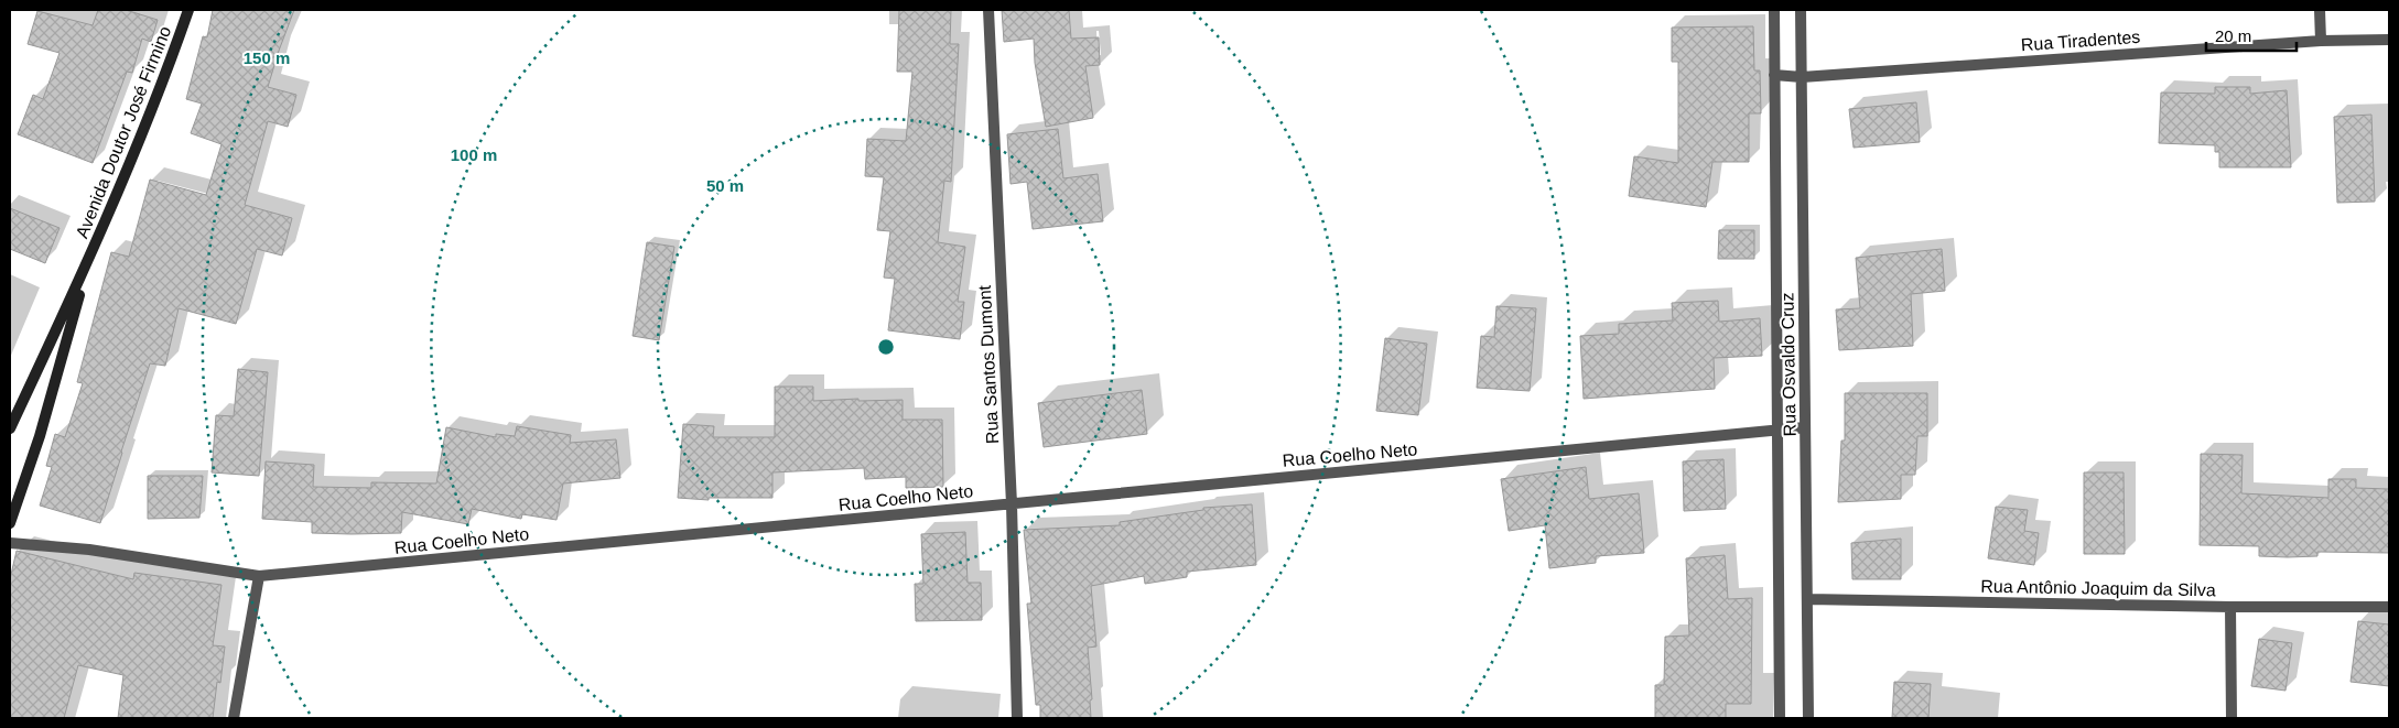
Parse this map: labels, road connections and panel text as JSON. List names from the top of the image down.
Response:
{
  "streets": {
    "street": [
      "Rua Tiradentes",
      "Avenida Doutor José Firmino",
      "Rua Santos Dumont",
      "Rua Osvaldo Cruz",
      "Rua Coelho Neto",
      "Rua Antônio Joaquim da Silva"
    ]
  },
  "crossings": [
    ["Rua Tiradentes", "Rua Osvaldo Cruz"],
    ["Rua Santos Dumont", "Rua Coelho Neto"],
    ["Rua Osvaldo Cruz", "Rua Coelho Neto"],
    ["Rua Osvaldo Cruz", "Rua Antônio Joaquim da Silva"]
  ],
  "scale_bar": "20 m",
  "rings": ["150 m", "100 m", "50 m"]
}
